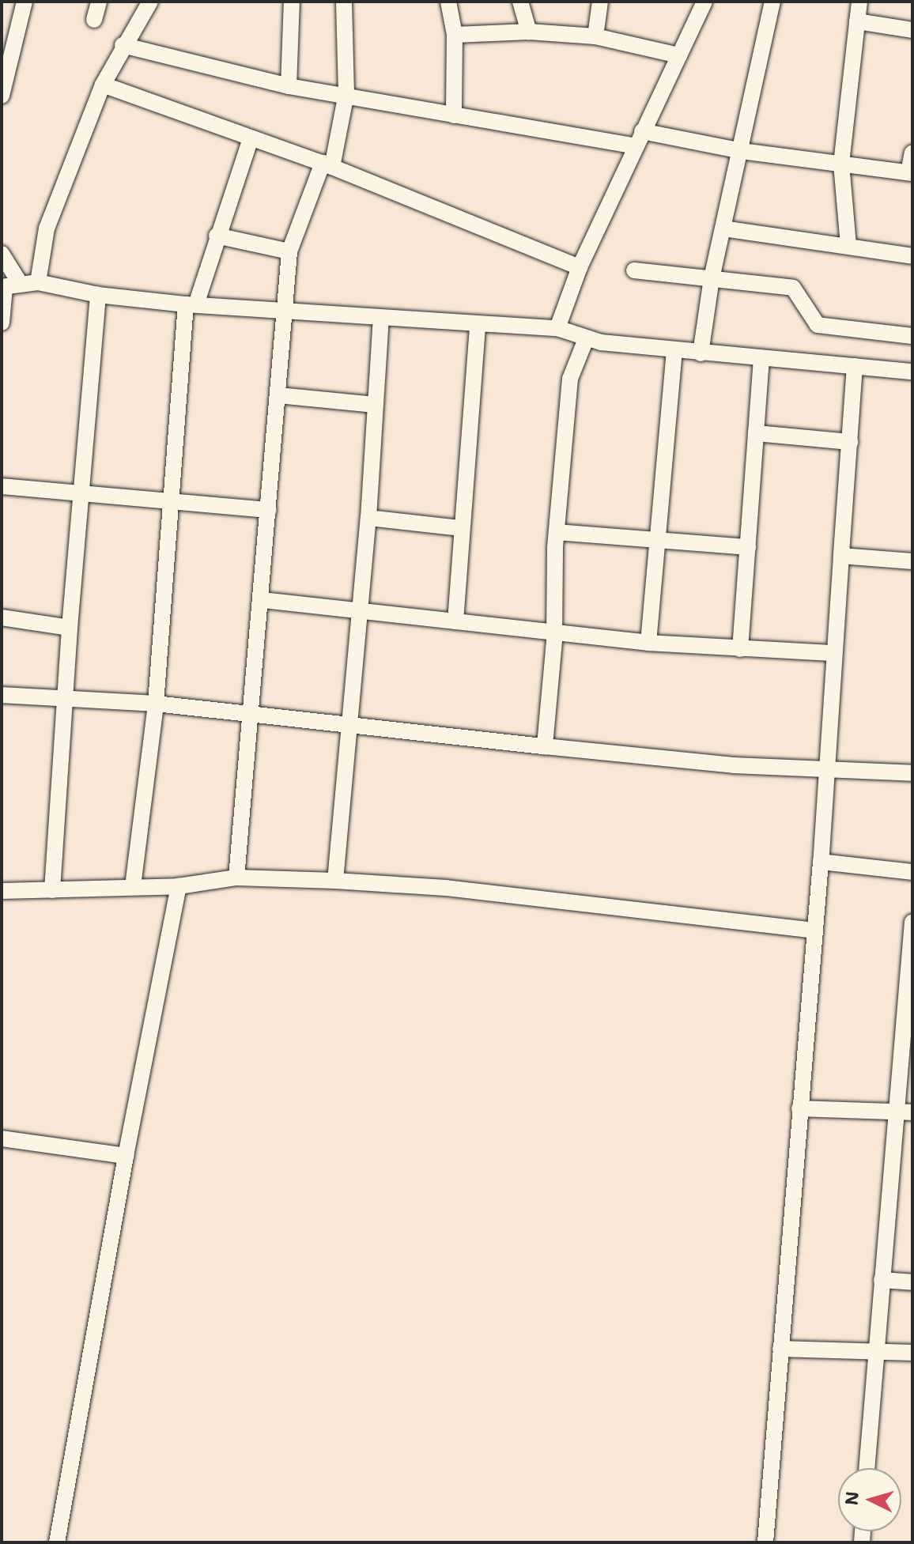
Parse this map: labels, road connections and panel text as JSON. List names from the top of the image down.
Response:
{
  "north": "left"
}
